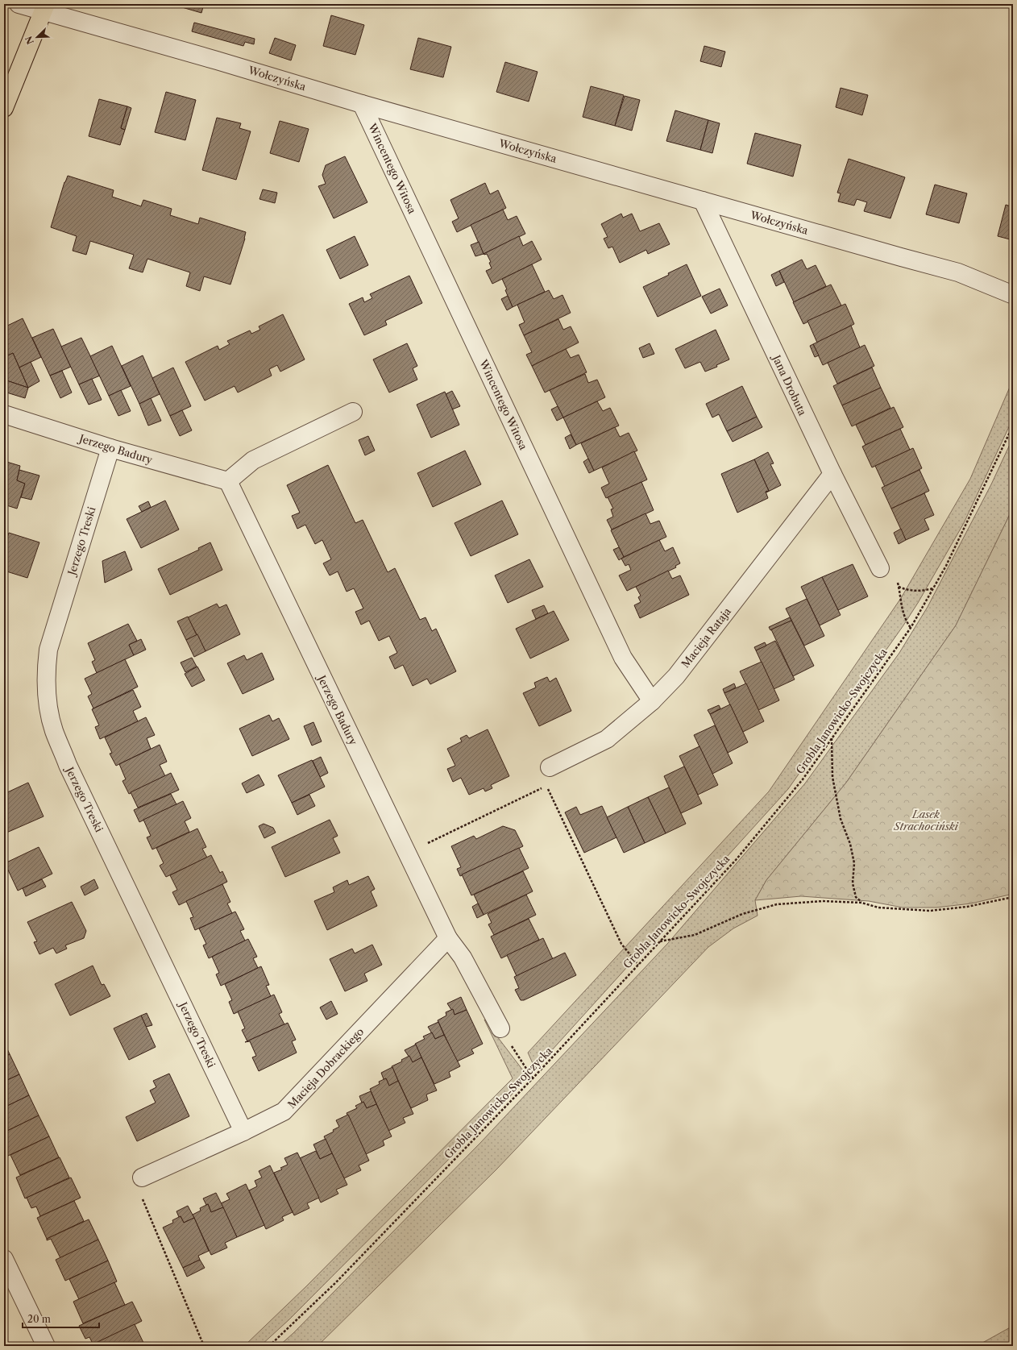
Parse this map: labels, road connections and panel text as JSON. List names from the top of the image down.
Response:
{
  "streets": {
    "street": [
      "Wołczyńska",
      "Wincentego Witosa",
      "Jana Drobuta",
      "Jerzego Badury",
      "Jerzego Treski",
      "Macieja Rataja",
      "Macieja Dobrackiego"
    ],
    "path": ["Grobla Janowicko-Swojczycka"]
  },
  "crossings": [
    ["Wołczyńska", "Wincentego Witosa"],
    ["Wołczyńska", "Jana Drobuta"],
    ["Wincentego Witosa", "Macieja Rataja"],
    ["Jana Drobuta", "Macieja Rataja"],
    ["Jerzego Badury", "Jerzego Treski"],
    ["Jerzego Badury", "Macieja Dobrackiego"],
    ["Jerzego Treski", "Macieja Dobrackiego"]
  ],
  "parks": ["Lasek Strachociński"],
  "scale_bar": "20 m",
  "north": "bottom left"
}
